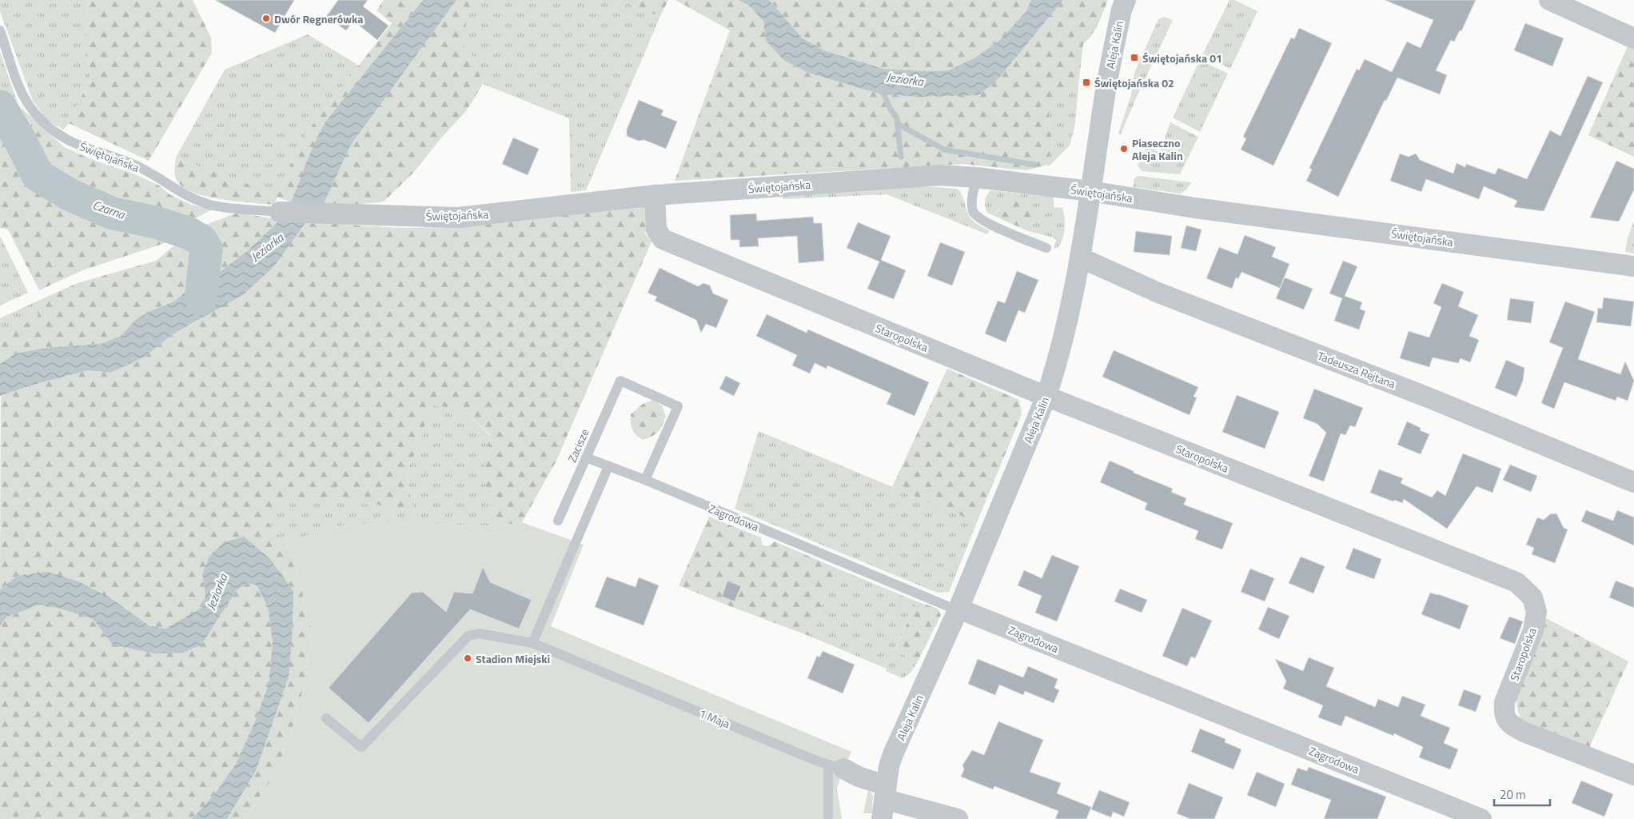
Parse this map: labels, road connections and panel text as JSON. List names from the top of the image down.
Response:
{
  "streets": {
    "street": [
      "Aleja Kalin",
      "Świętojańska",
      "Staropolska",
      "Tadeusza Rejtana",
      "Zagrodowa",
      "1 Maja"
    ],
    "lane": ["Zacisze"]
  },
  "crossings": [
    ["Aleja Kalin", "Świętojańska"],
    ["Aleja Kalin", "Staropolska"],
    ["Aleja Kalin", "Tadeusza Rejtana"],
    ["Aleja Kalin", "Zagrodowa"],
    ["Aleja Kalin", "1 Maja"],
    ["Świętojańska", "Staropolska"],
    ["Zacisze", "Zagrodowa"]
  ],
  "water": ["Jeziorka", "Czarna"],
  "places": {
    "other": ["Dwór Regnerówka", "Piaseczno Aleja Kalin", "Stadion Miejski"],
    "transit": ["Świętojańska 01", "Świętojańska 02"]
  },
  "scale_bar": "20 m"
}
